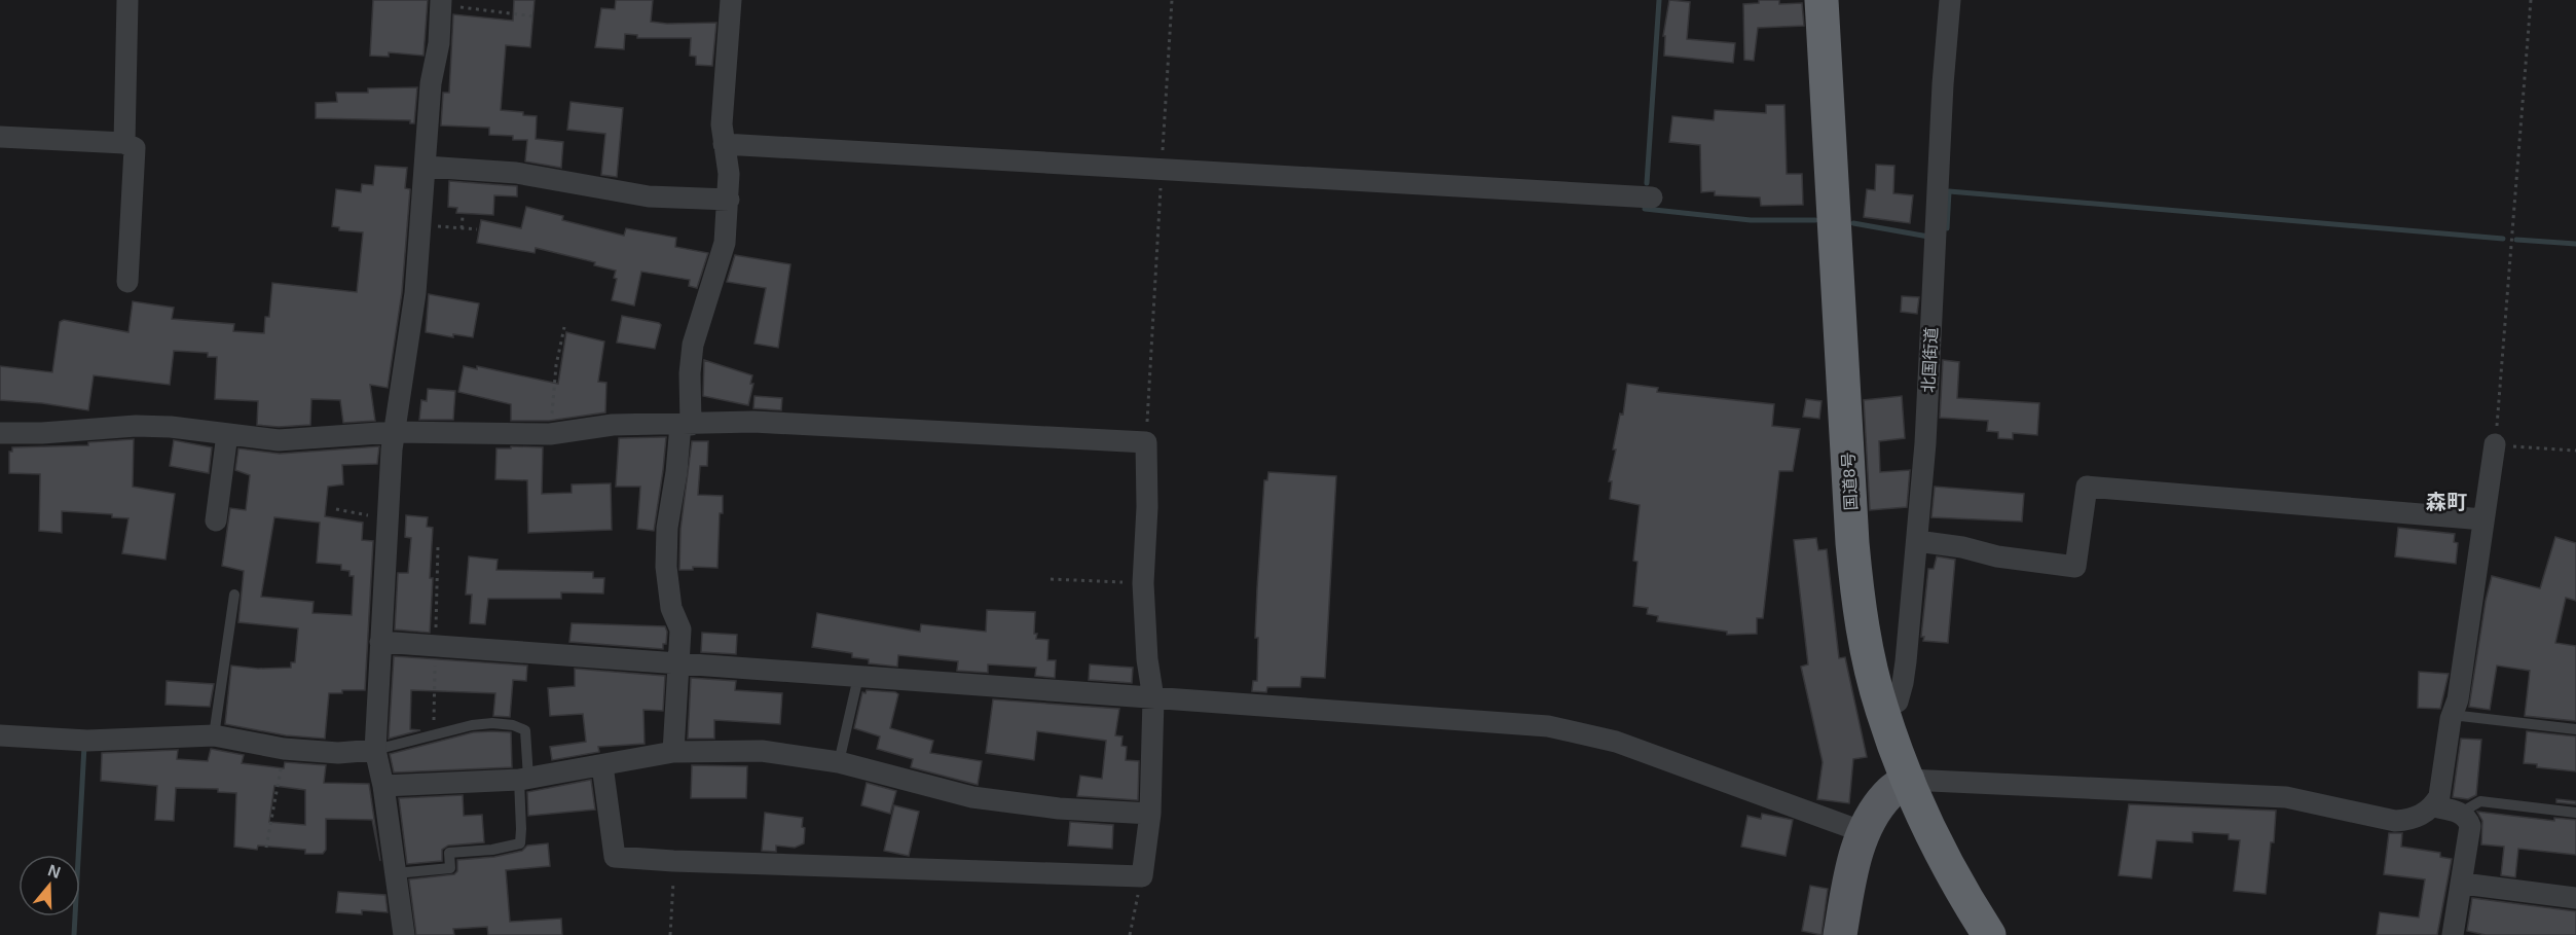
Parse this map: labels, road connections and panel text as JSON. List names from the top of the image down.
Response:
{
  "streets": {
    "highway": ["国道8号"],
    "street": ["北国街道"]
  },
  "crossings": [
    ["北国街道", "国道8号"]
  ],
  "districts": ["森町"],
  "north": "top"
}
